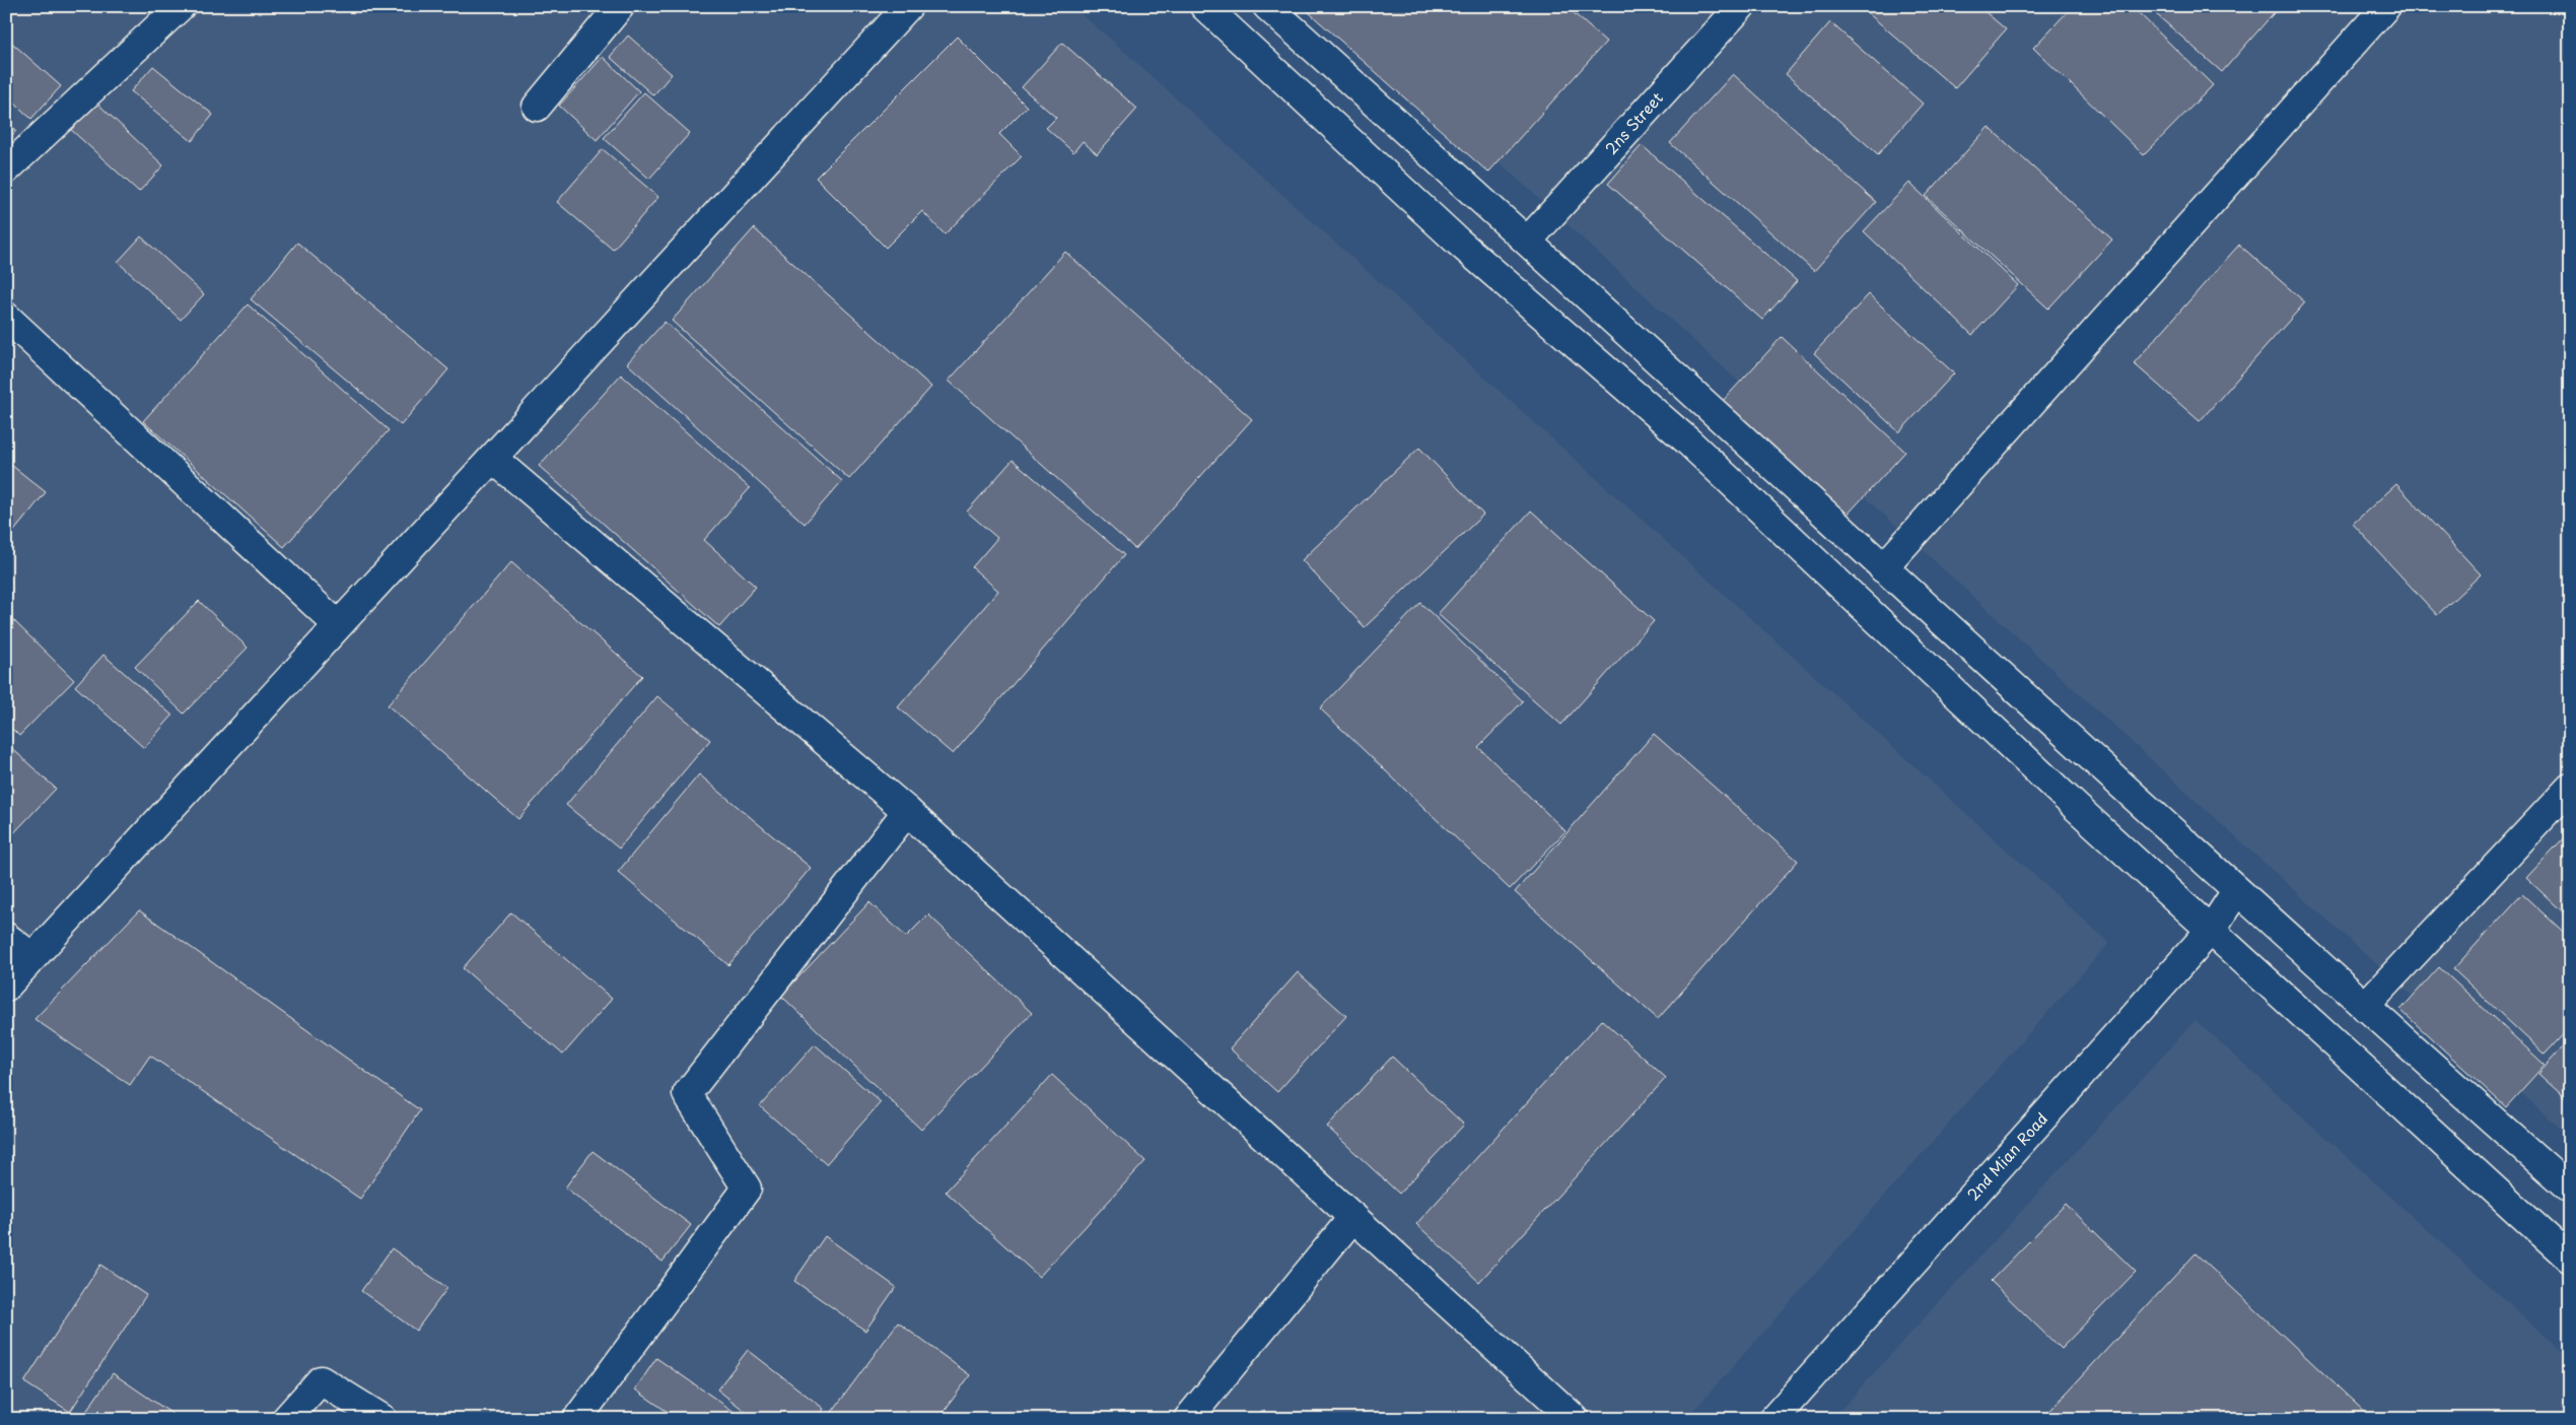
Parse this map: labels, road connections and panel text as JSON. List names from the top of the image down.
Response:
{
  "streets": {
    "street": ["2ns Street", "2nd Mian Road"]
  }
}
